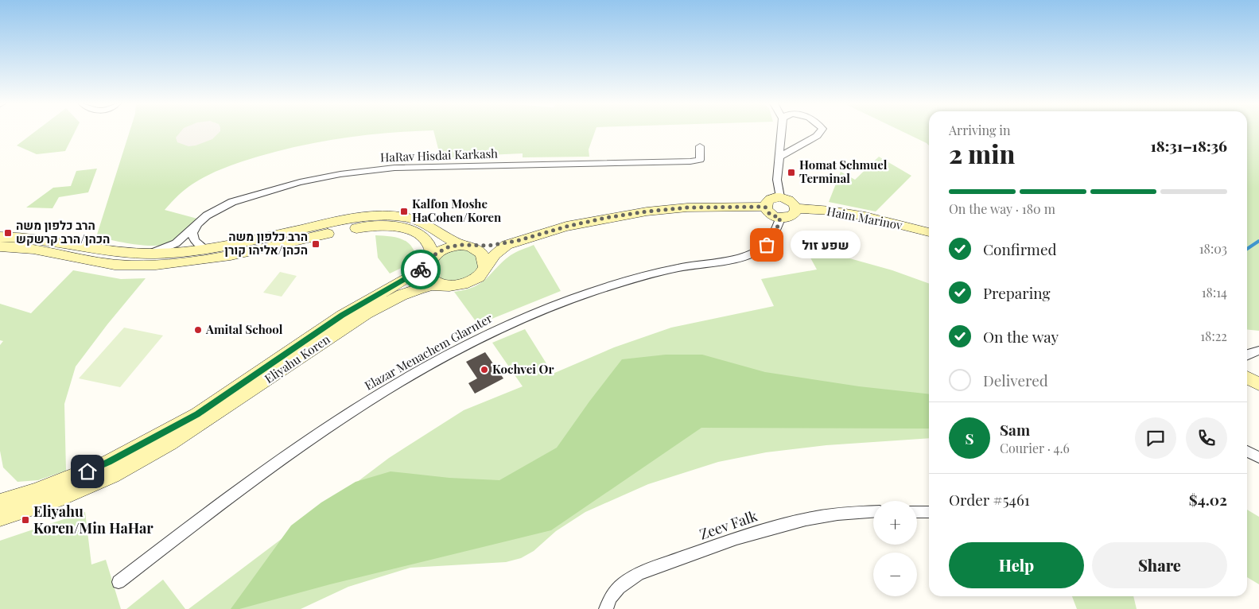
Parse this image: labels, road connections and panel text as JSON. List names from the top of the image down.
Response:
{
  "streets": {
    "street": [
      "HaRav Hisdai Karkash",
      "Haim Marinov",
      "Elazar Menachem Glarnter",
      "Eliyahu Koren",
      "Zeev Falk"
    ]
  },
  "crossings": [
    ["Haim Marinov", "Elazar Menachem Glarnter"]
  ],
  "places": {
    "transit": [
      "Homat Schmuel Terminal",
      "Kalfon Moshe HaCohen/Koren",
      "הרב כלפון משה הכהן/הרב קרשקש",
      "הרב כלפון משה הכהן/אליהו קורן",
      "Eliyahu Koren/Min HaHar"
    ],
    "other": ["שפע זול", "Amital School", "Kochvei Or"]
  },
  "page": {
    "heading": ["2 min", "Arriving in", "18:31–18:36"],
    "panel": [
      "Sam",
      "Courier · 4.6",
      "Order #5461",
      "$4.02"
    ],
    "bar": "On the way · 180 m",
    "list": [
      ["Confirmed", "18:03"],
      ["Preparing", "18:14"],
      ["On the way", "18:22"],
      "Delivered"
    ],
    "bubble": "שפע זול",
    "round": "S",
    "map_buttons": ["+", "−"],
    "buttons": ["Help", "Share"]
  }
}
